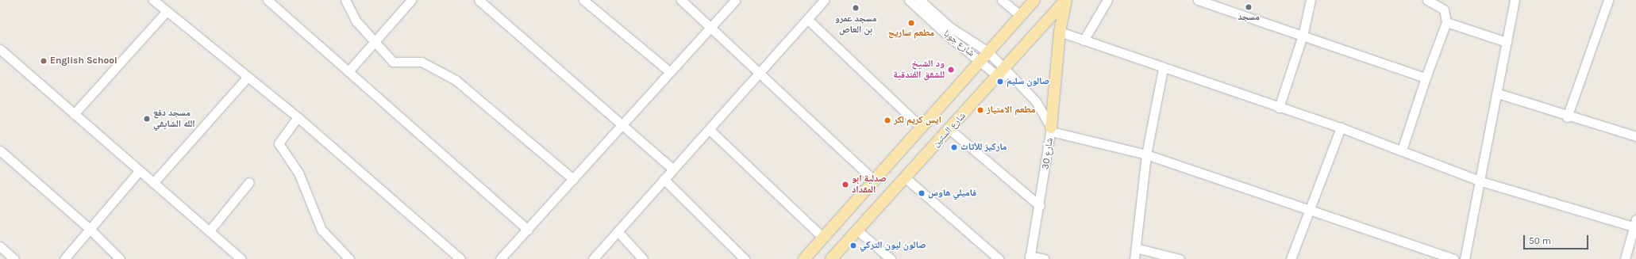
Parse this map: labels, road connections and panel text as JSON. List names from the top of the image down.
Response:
{
  "streets": {
    "main road": ["شارع الستين"],
    "street": ["شارع جوبا", "شارع 30"]
  },
  "crossings": [
    ["شارع الستين", "شارع 30"]
  ],
  "places": [
    "مسجد",
    "مسجد عمرو بن العاص",
    "مطعم ساريج",
    "English School",
    "ود الشيخ للشقق الفندقية",
    "صالون سليم",
    "مطعم الامتياز",
    "مسجد دفع الله الشايقي",
    "ايس كريم لكر",
    "ماركيز للأثاث",
    "صدلية ابو المقداد",
    "فاميلي هاوس",
    "صالون ليون التركي"
  ],
  "scale_bar": "50 m"
}
